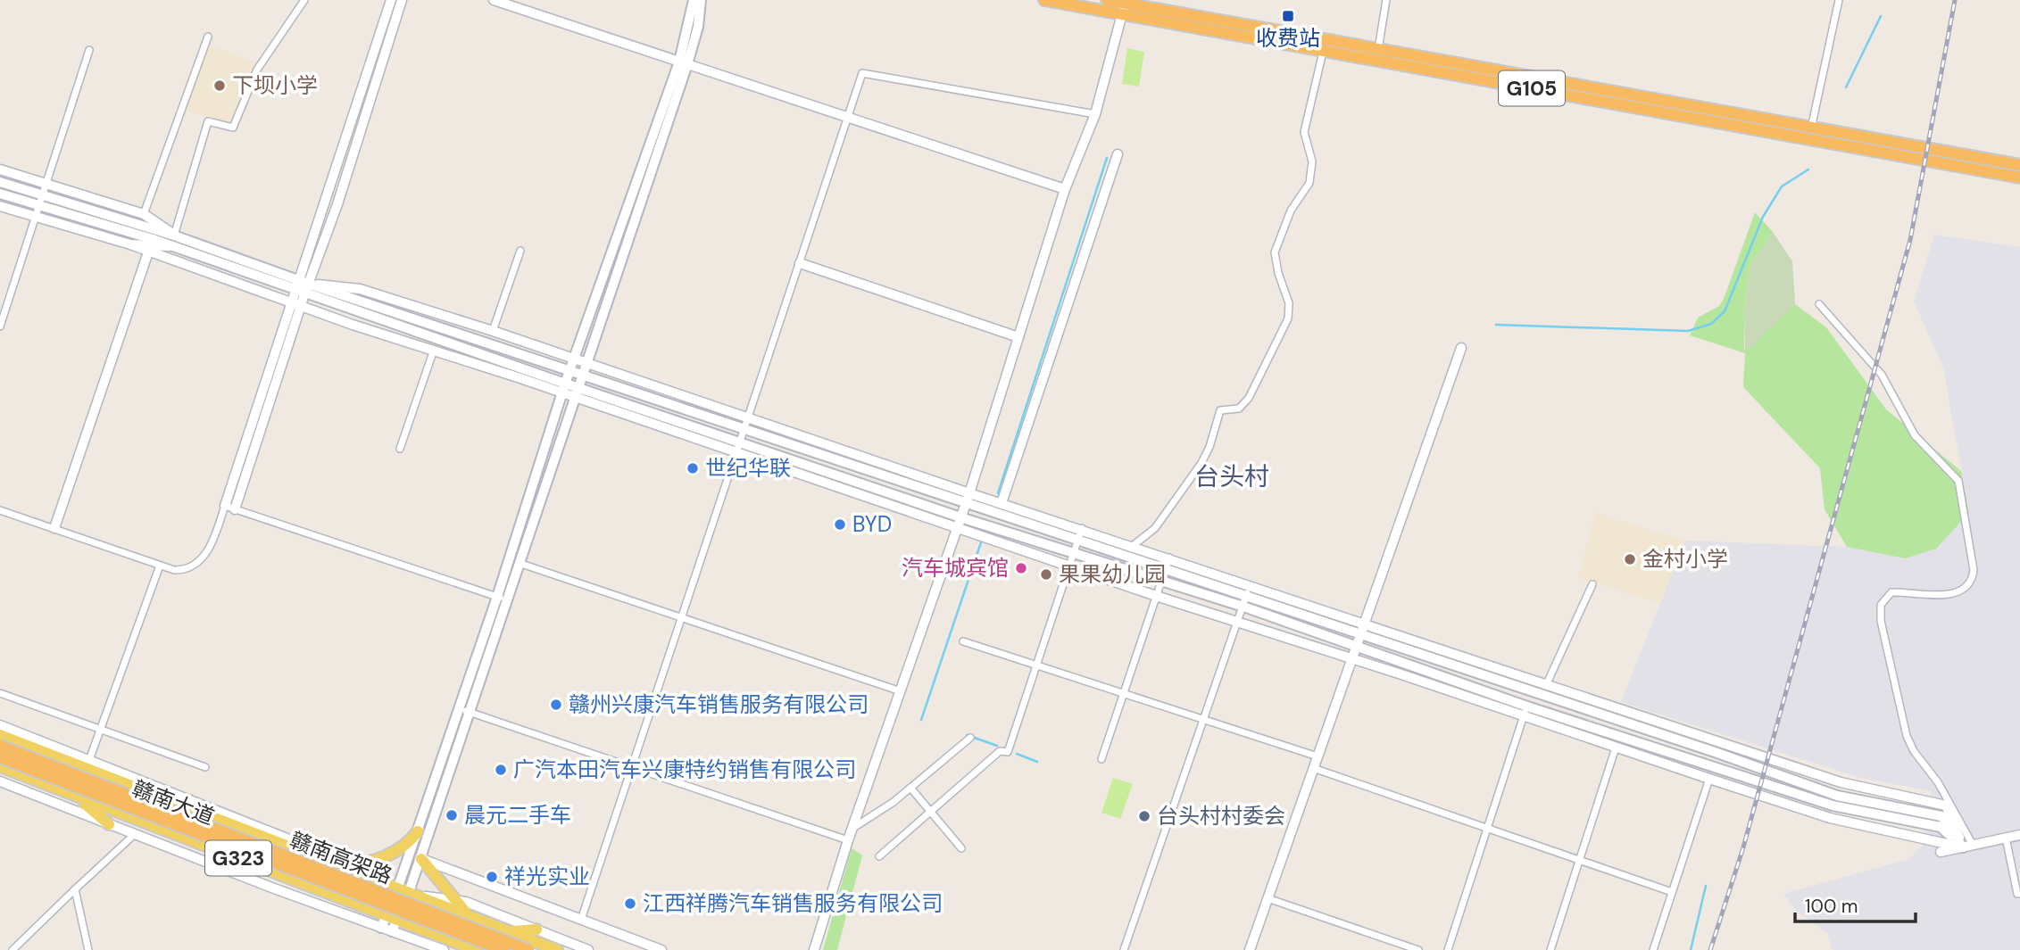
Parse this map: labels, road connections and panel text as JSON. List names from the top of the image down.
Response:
{
  "streets": {
    "highway": ["G105", "赣南高架路"],
    "main road": ["赣南大道", "G323"]
  },
  "districts": ["台头村"],
  "places": {
    "transit": ["收费站"],
    "other": [
      "下坝小学",
      "世纪华联",
      "BYD",
      "金村小学",
      "汽车城宾馆",
      "果果幼儿园",
      "赣州兴康汽车销售服务有限公司",
      "广汽本田汽车兴康特约销售有限公司",
      "晨元二手车",
      "台头村村委会",
      "祥光实业",
      "江西祥腾汽车销售服务有限公司"
    ]
  },
  "scale_bar": "100 m"
}
